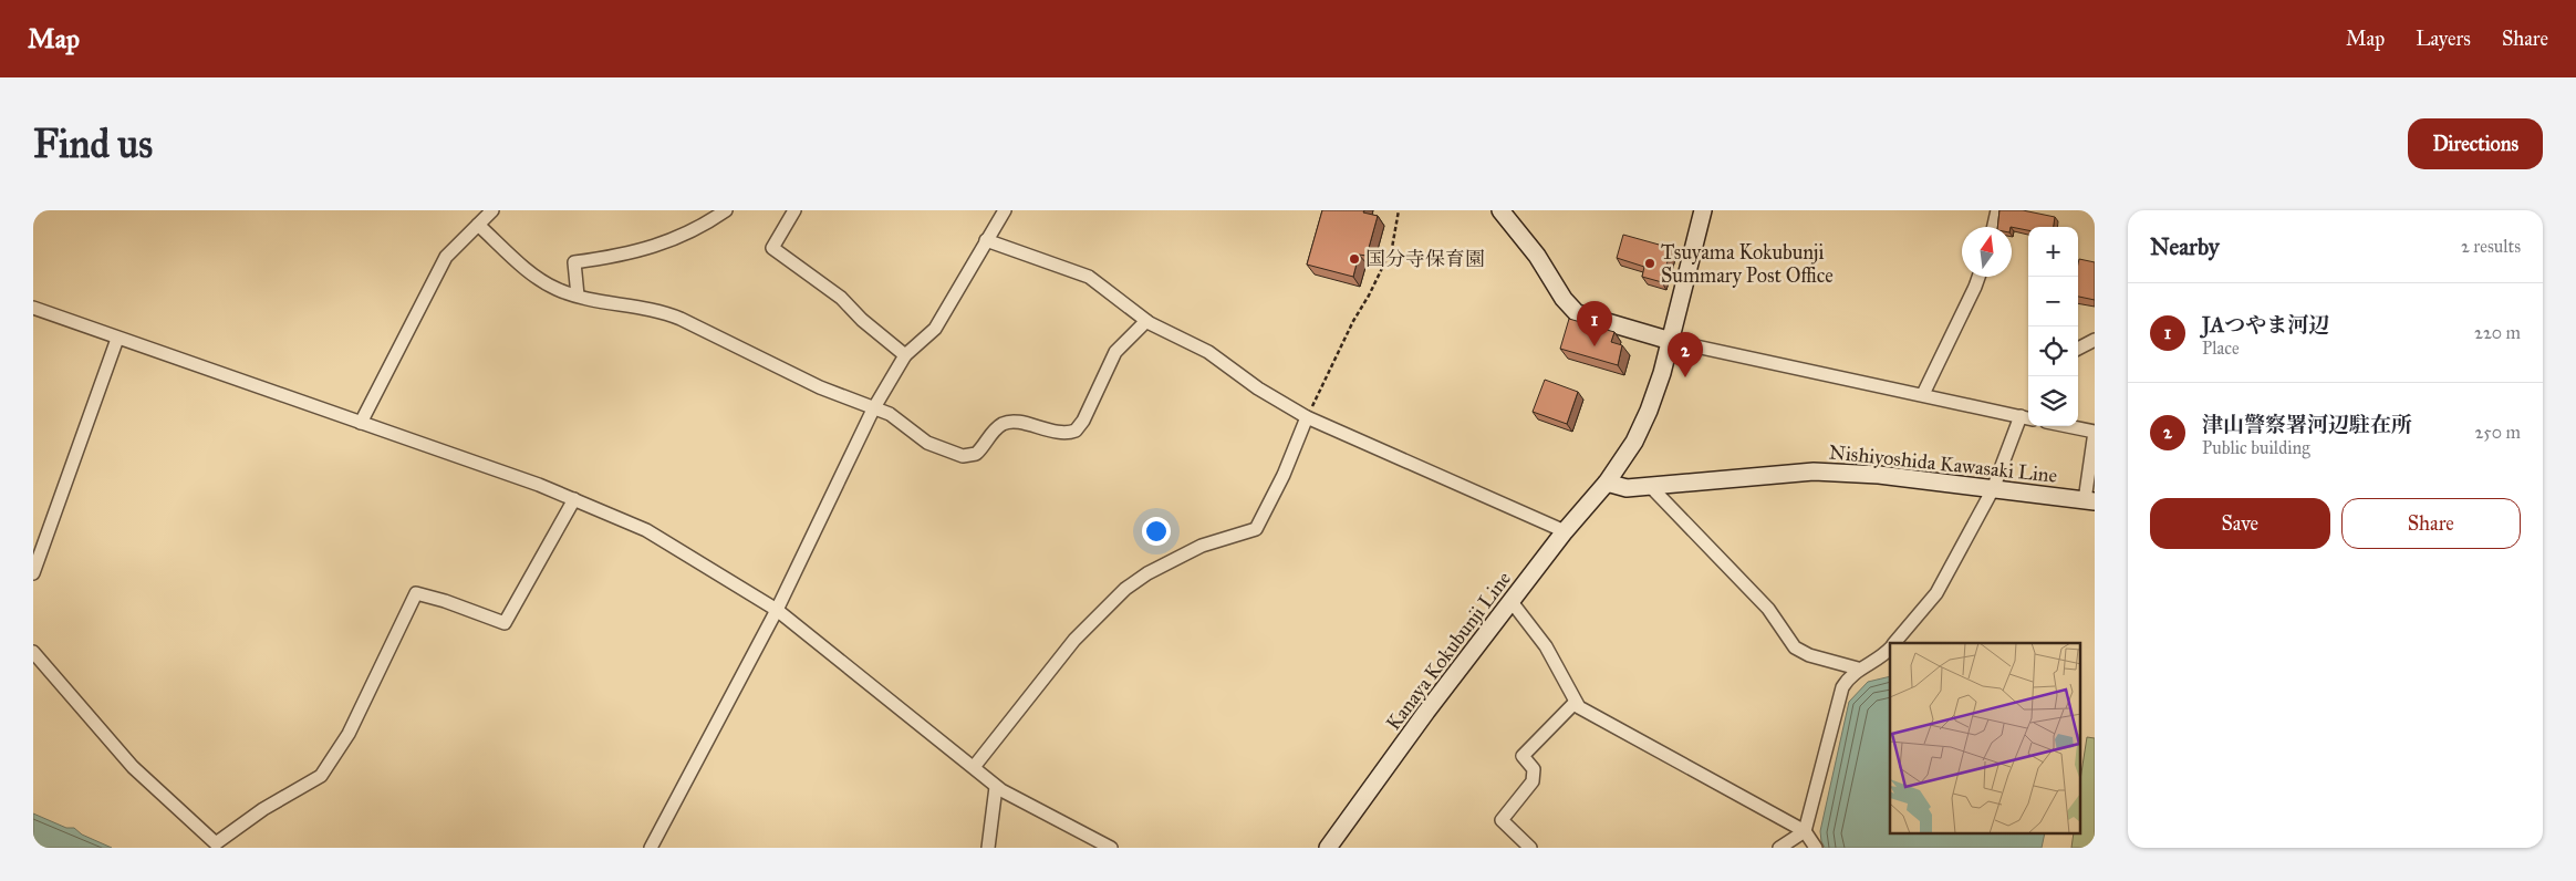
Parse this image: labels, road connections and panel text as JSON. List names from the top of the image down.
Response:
{
  "streets": {
    "main road": ["Nishiyoshida Kawasaki Line", "Kanaya Kokubunji Line"]
  },
  "crossings": [
    ["Nishiyoshida Kawasaki Line", "Kanaya Kokubunji Line"]
  ],
  "places": ["国分寺保育園", "Tsuyama Kokubunji Summary Post Office"],
  "north": "top",
  "page": {
    "header": "Map",
    "nav": ["Map", "Layers", "Share"],
    "buttons": [
      "Directions",
      ["Save", "Share"]
    ],
    "title": "Find us",
    "heading": ["Nearby", "2 results"],
    "map_buttons": ["+", "−"],
    "list": [
      {
        "mark": "1",
        "name": "JAつやま河辺",
        "note": "Place",
        "value": "220 m"
      },
      {
        "mark": "2",
        "name": "津山警察署河辺駐在所",
        "note": "Public building",
        "value": "250 m"
      }
    ],
    "pins": ["1", "2"]
  }
}
